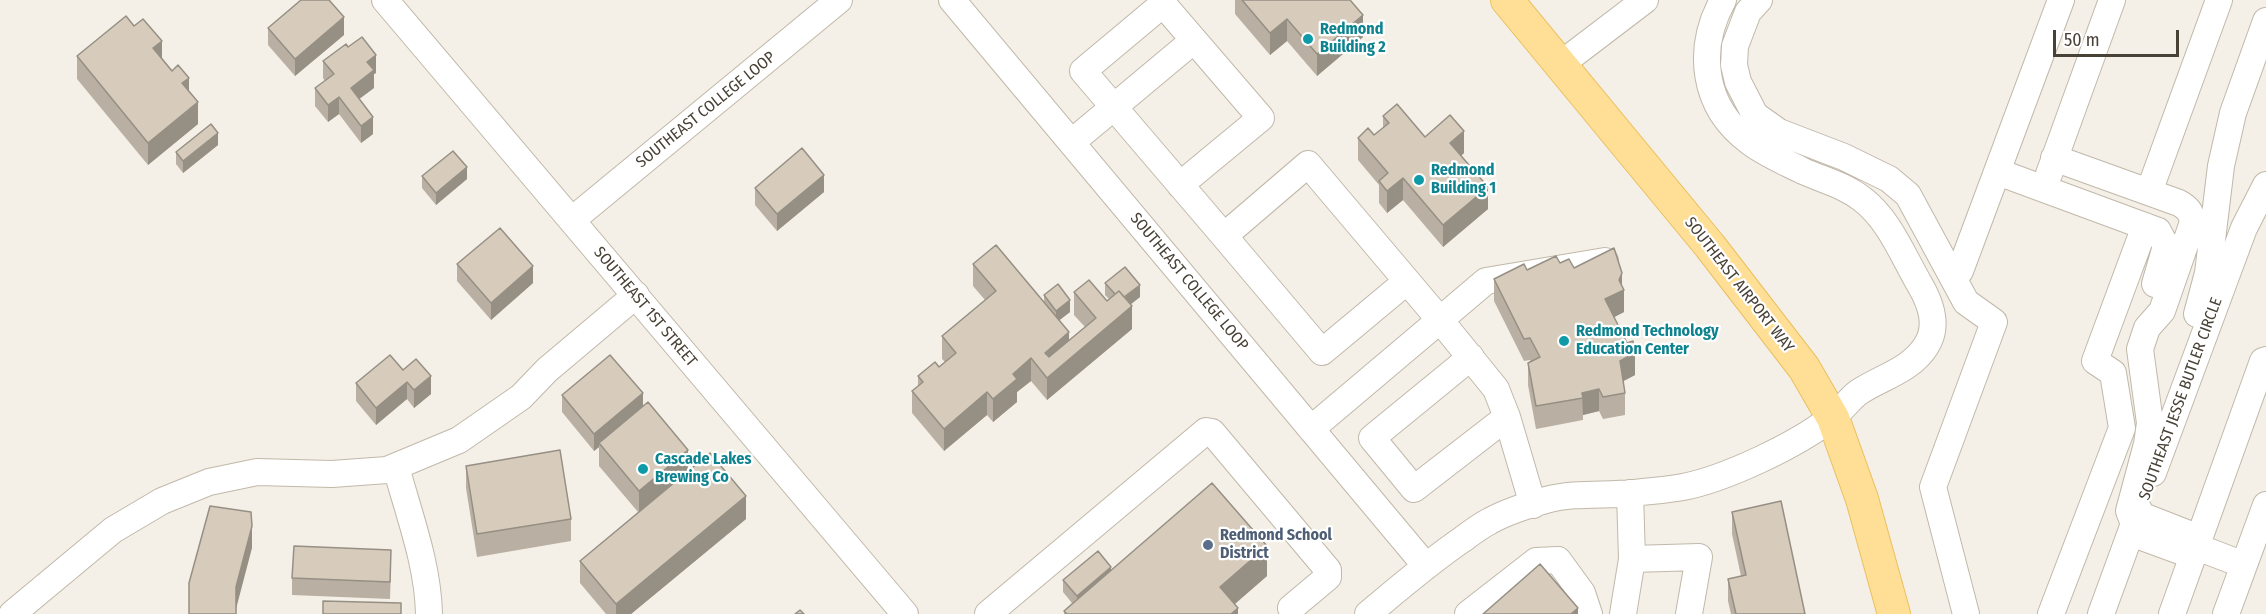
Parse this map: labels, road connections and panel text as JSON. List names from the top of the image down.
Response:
{
  "streets": {
    "main road": ["SOUTHEAST AIRPORT WAY"],
    "street": ["SOUTHEAST COLLEGE LOOP", "SOUTHEAST 1ST STREET", "SOUTHEAST JESSE BUTLER CIRCLE"]
  },
  "crossings": [
    ["SOUTHEAST COLLEGE LOOP", "SOUTHEAST 1ST STREET"]
  ],
  "places": [
    "Redmond Building 2",
    "Redmond Building 1",
    "Redmond Technology Education Center",
    "Cascade Lakes Brewing Co",
    "Redmond School District"
  ],
  "scale_bar": "50 m"
}
